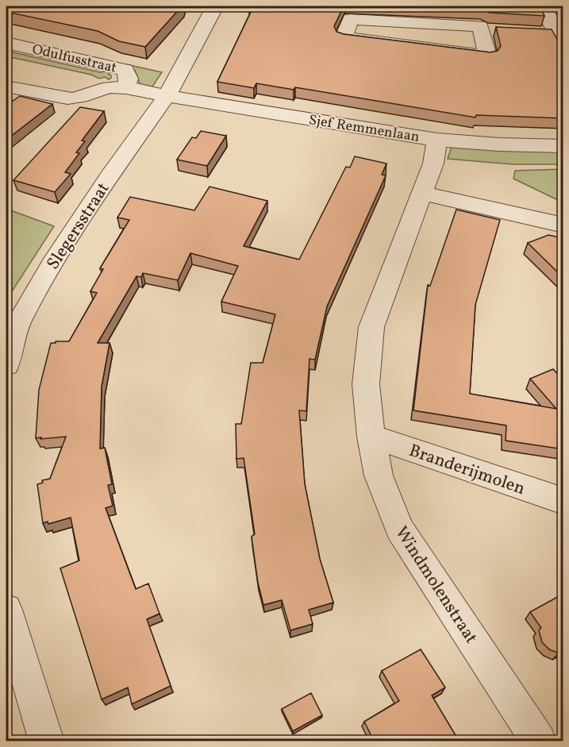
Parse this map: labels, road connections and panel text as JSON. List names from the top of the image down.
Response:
{
  "streets": {
    "street": [
      "Odulfusstraat",
      "Sjef Remmenlaan",
      "Slegersstraat",
      "Branderijmolen",
      "Windmolenstraat"
    ]
  },
  "crossings": [
    ["Sjef Remmenlaan", "Slegersstraat"],
    ["Sjef Remmenlaan", "Windmolenstraat"],
    ["Branderijmolen", "Windmolenstraat"]
  ]
}
